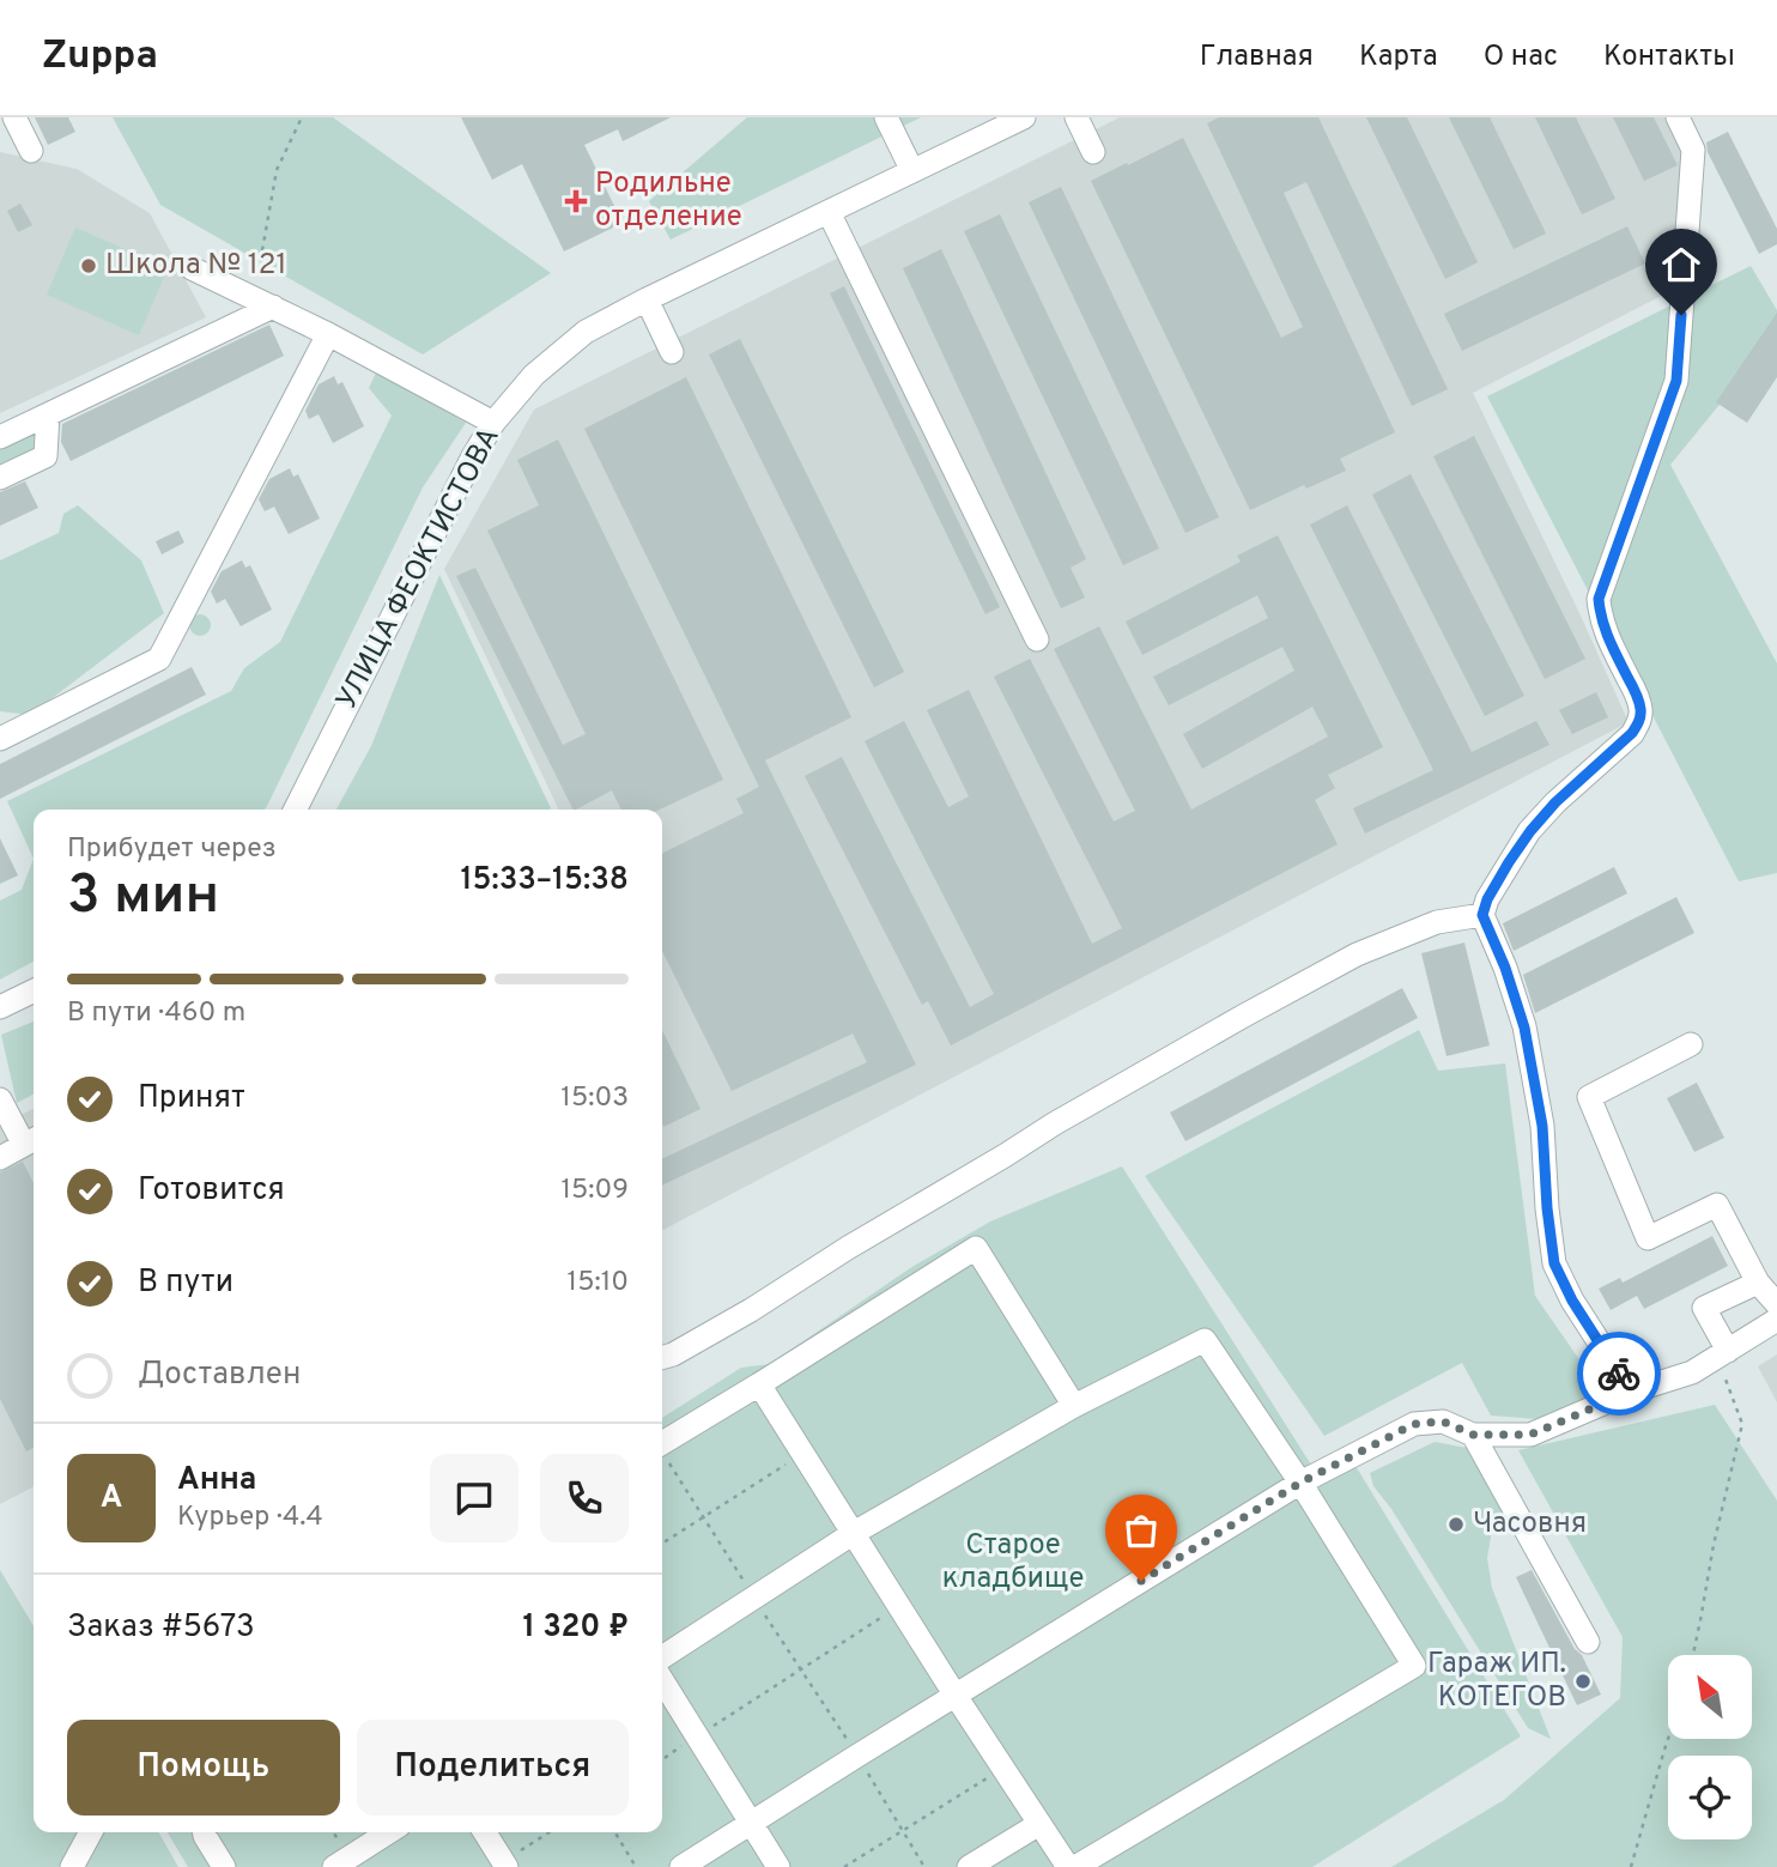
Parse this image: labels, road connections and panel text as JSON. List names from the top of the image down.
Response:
{
  "streets": {
    "street": ["УЛИЦА ФЕОКТИСТОВА"]
  },
  "parks": ["Старое кладбище"],
  "places": {
    "health": ["Родильне отделение"],
    "other": ["Школа № 121", "Часовня", "Гараж ИП. КОТЕГОВ"]
  },
  "north": "top left",
  "page": {
    "header": "Zuppa",
    "nav": [
      "Главная",
      "Карта",
      "О нас",
      "Контакты"
    ],
    "heading": ["3 мин", "Прибудет через", "15:33–15:38"],
    "panel": [
      "Анна",
      "Курьер · 4.4",
      "Заказ #5673",
      "1 320 ₽"
    ],
    "bar": "В пути · 460 m",
    "list": [
      ["Принят", "15:03"],
      ["Готовится", "15:09"],
      ["В пути", "15:10"],
      "Доставлен"
    ],
    "round": "А",
    "buttons": ["Помощь", "Поделиться"]
  }
}
